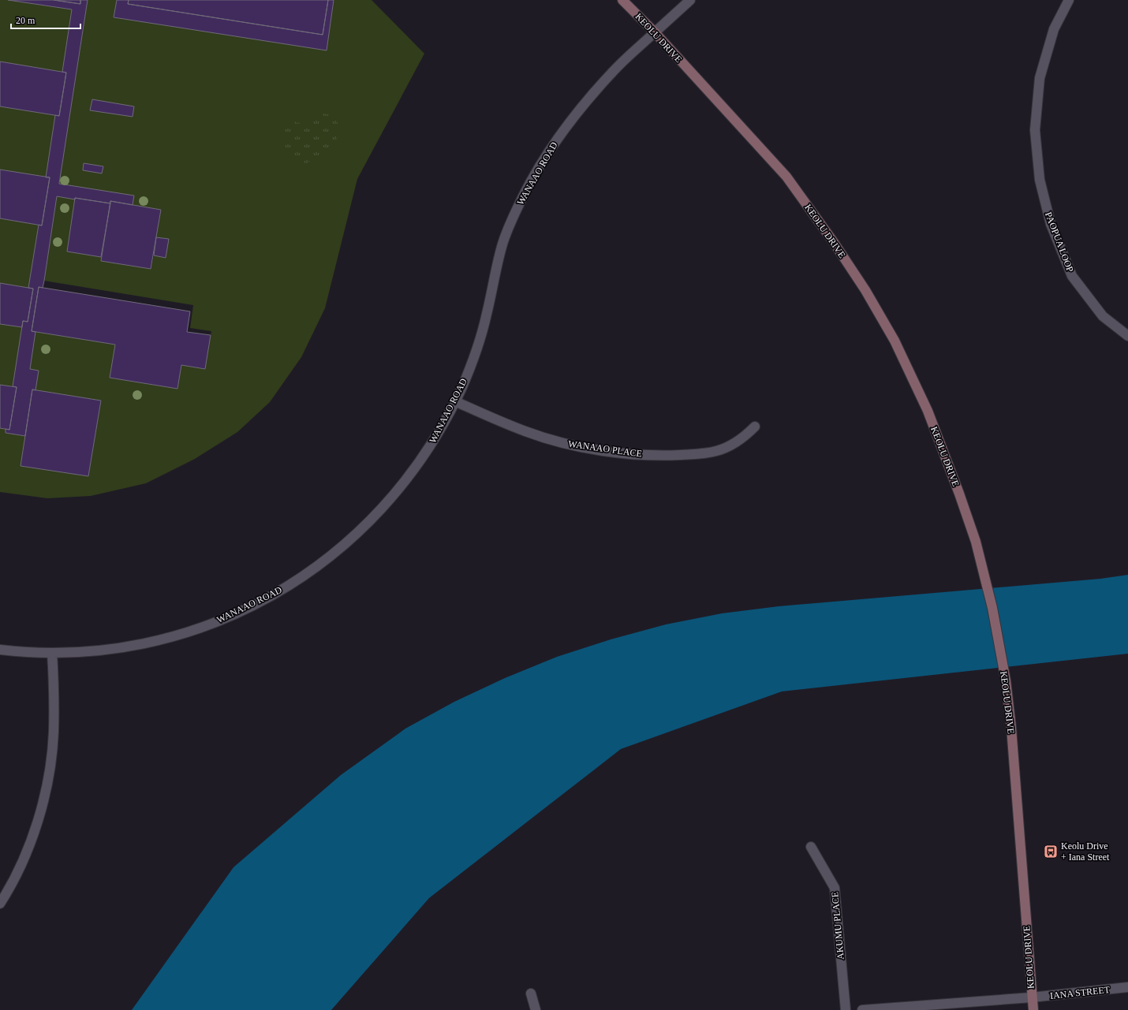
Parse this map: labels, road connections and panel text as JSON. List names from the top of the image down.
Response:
{
  "streets": {
    "main road": ["KEOLU DRIVE"],
    "street": [
      "WANAAO ROAD",
      "PAOPUA LOOP",
      "WANAAO PLACE",
      "AKUMU PLACE",
      "IANA STREET"
    ]
  },
  "crossings": [
    ["KEOLU DRIVE", "WANAAO ROAD"],
    ["KEOLU DRIVE", "IANA STREET"],
    ["WANAAO ROAD", "WANAAO PLACE"]
  ],
  "places": {
    "bus stop": ["Keolu Drive + Iana Street"]
  },
  "scale_bar": "20 m"
}
